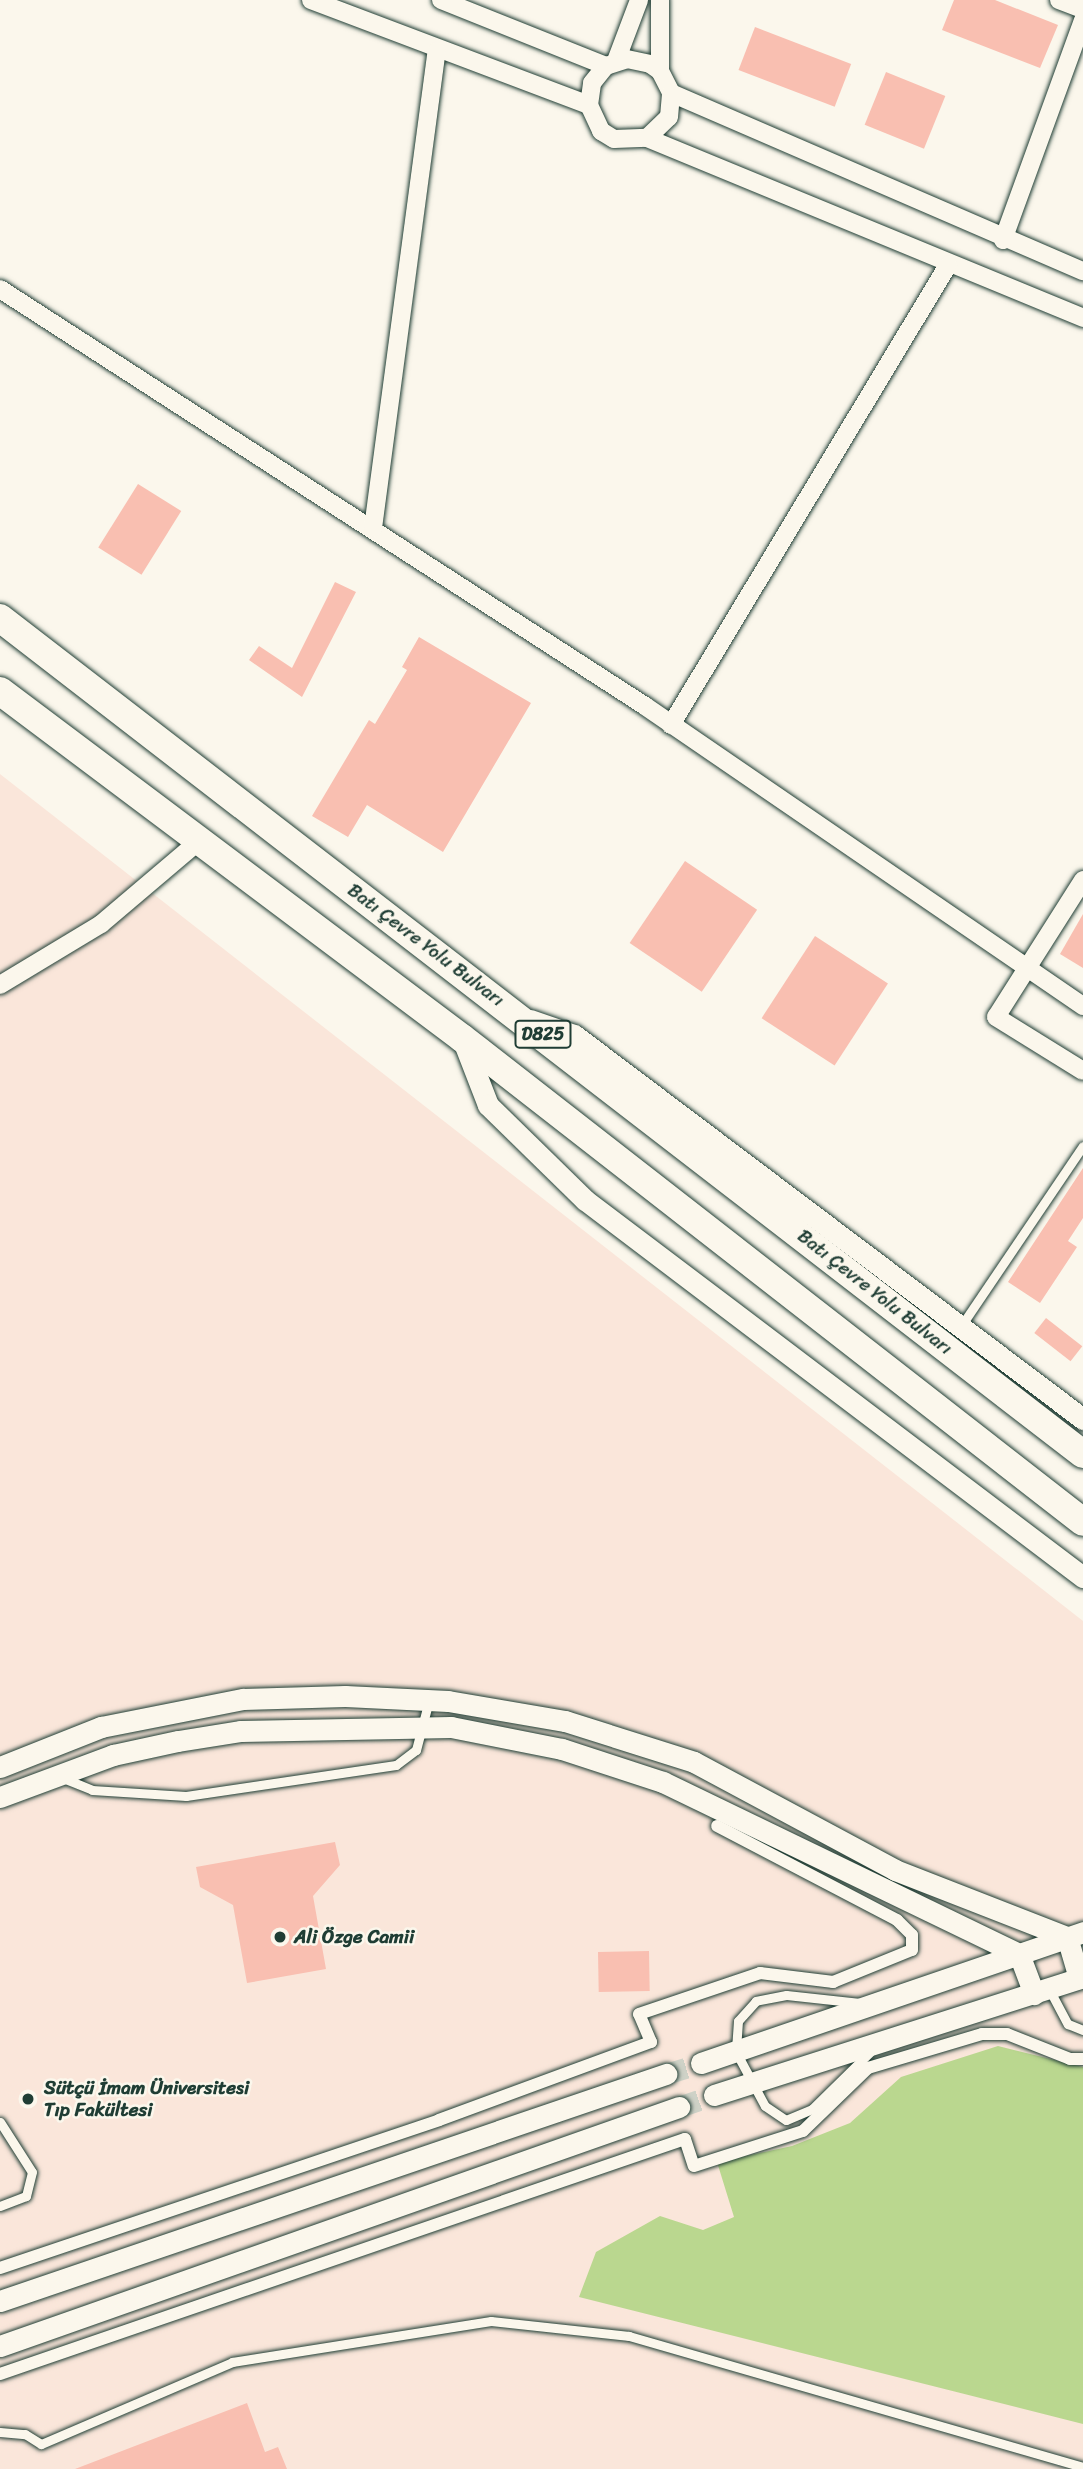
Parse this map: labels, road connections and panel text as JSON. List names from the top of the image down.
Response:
{
  "streets": {
    "highway": ["Batı Çevre Yolu Bulvarı", "D825"]
  },
  "places": ["Ali Özge Camii", "Sütçü İmam Üniversitesi Tıp Fakültesi"]
}
